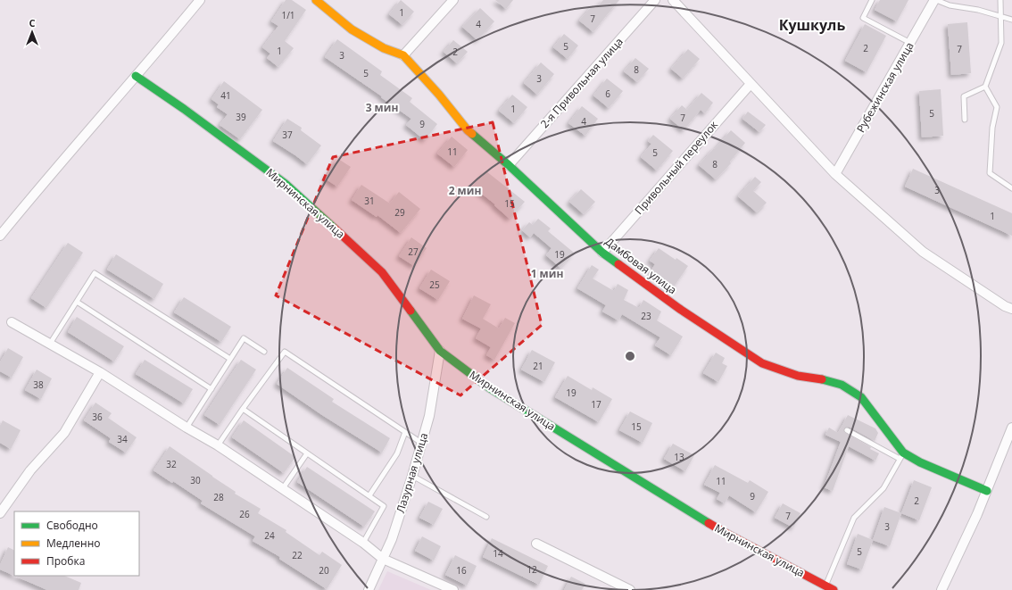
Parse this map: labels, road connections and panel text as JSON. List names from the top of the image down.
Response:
{
  "streets": {
    "street": [
      "2-я Привольная улица",
      "Рубежинская улица",
      "Привольный переулок",
      "Мирнинская улица",
      "Дамбовая улица",
      "Лазурная улица"
    ]
  },
  "crossings": [
    ["2-я Привольная улица", "Дамбовая улица"],
    ["Привольный переулок", "Дамбовая улица"],
    ["Мирнинская улица", "Лазурная улица"]
  ],
  "districts": ["Кушкуль"],
  "house_numbers": [
    "1",
    "1/1",
    "7",
    "4",
    "5",
    "2",
    "7",
    "1",
    "2",
    "3",
    "8",
    "5",
    "3",
    "6",
    "41",
    "1",
    "5",
    "39",
    "7",
    "4",
    "9",
    "37",
    "11",
    "5",
    "8",
    "3",
    "31",
    "15",
    "29",
    "1",
    "27",
    "19",
    "25",
    "23",
    "21",
    "38",
    "19",
    "17",
    "36",
    "15",
    "34",
    "13",
    "32",
    "30",
    "11",
    "9",
    "28",
    "2",
    "26",
    "7",
    "3",
    "24",
    "5",
    "14",
    "22",
    "12",
    "20",
    "16"
  ],
  "legend": ["Свободно", "Медленно", "Пробка"],
  "north": "top",
  "rings": ["3 мин", "2 мин", "1 мин"]
}
